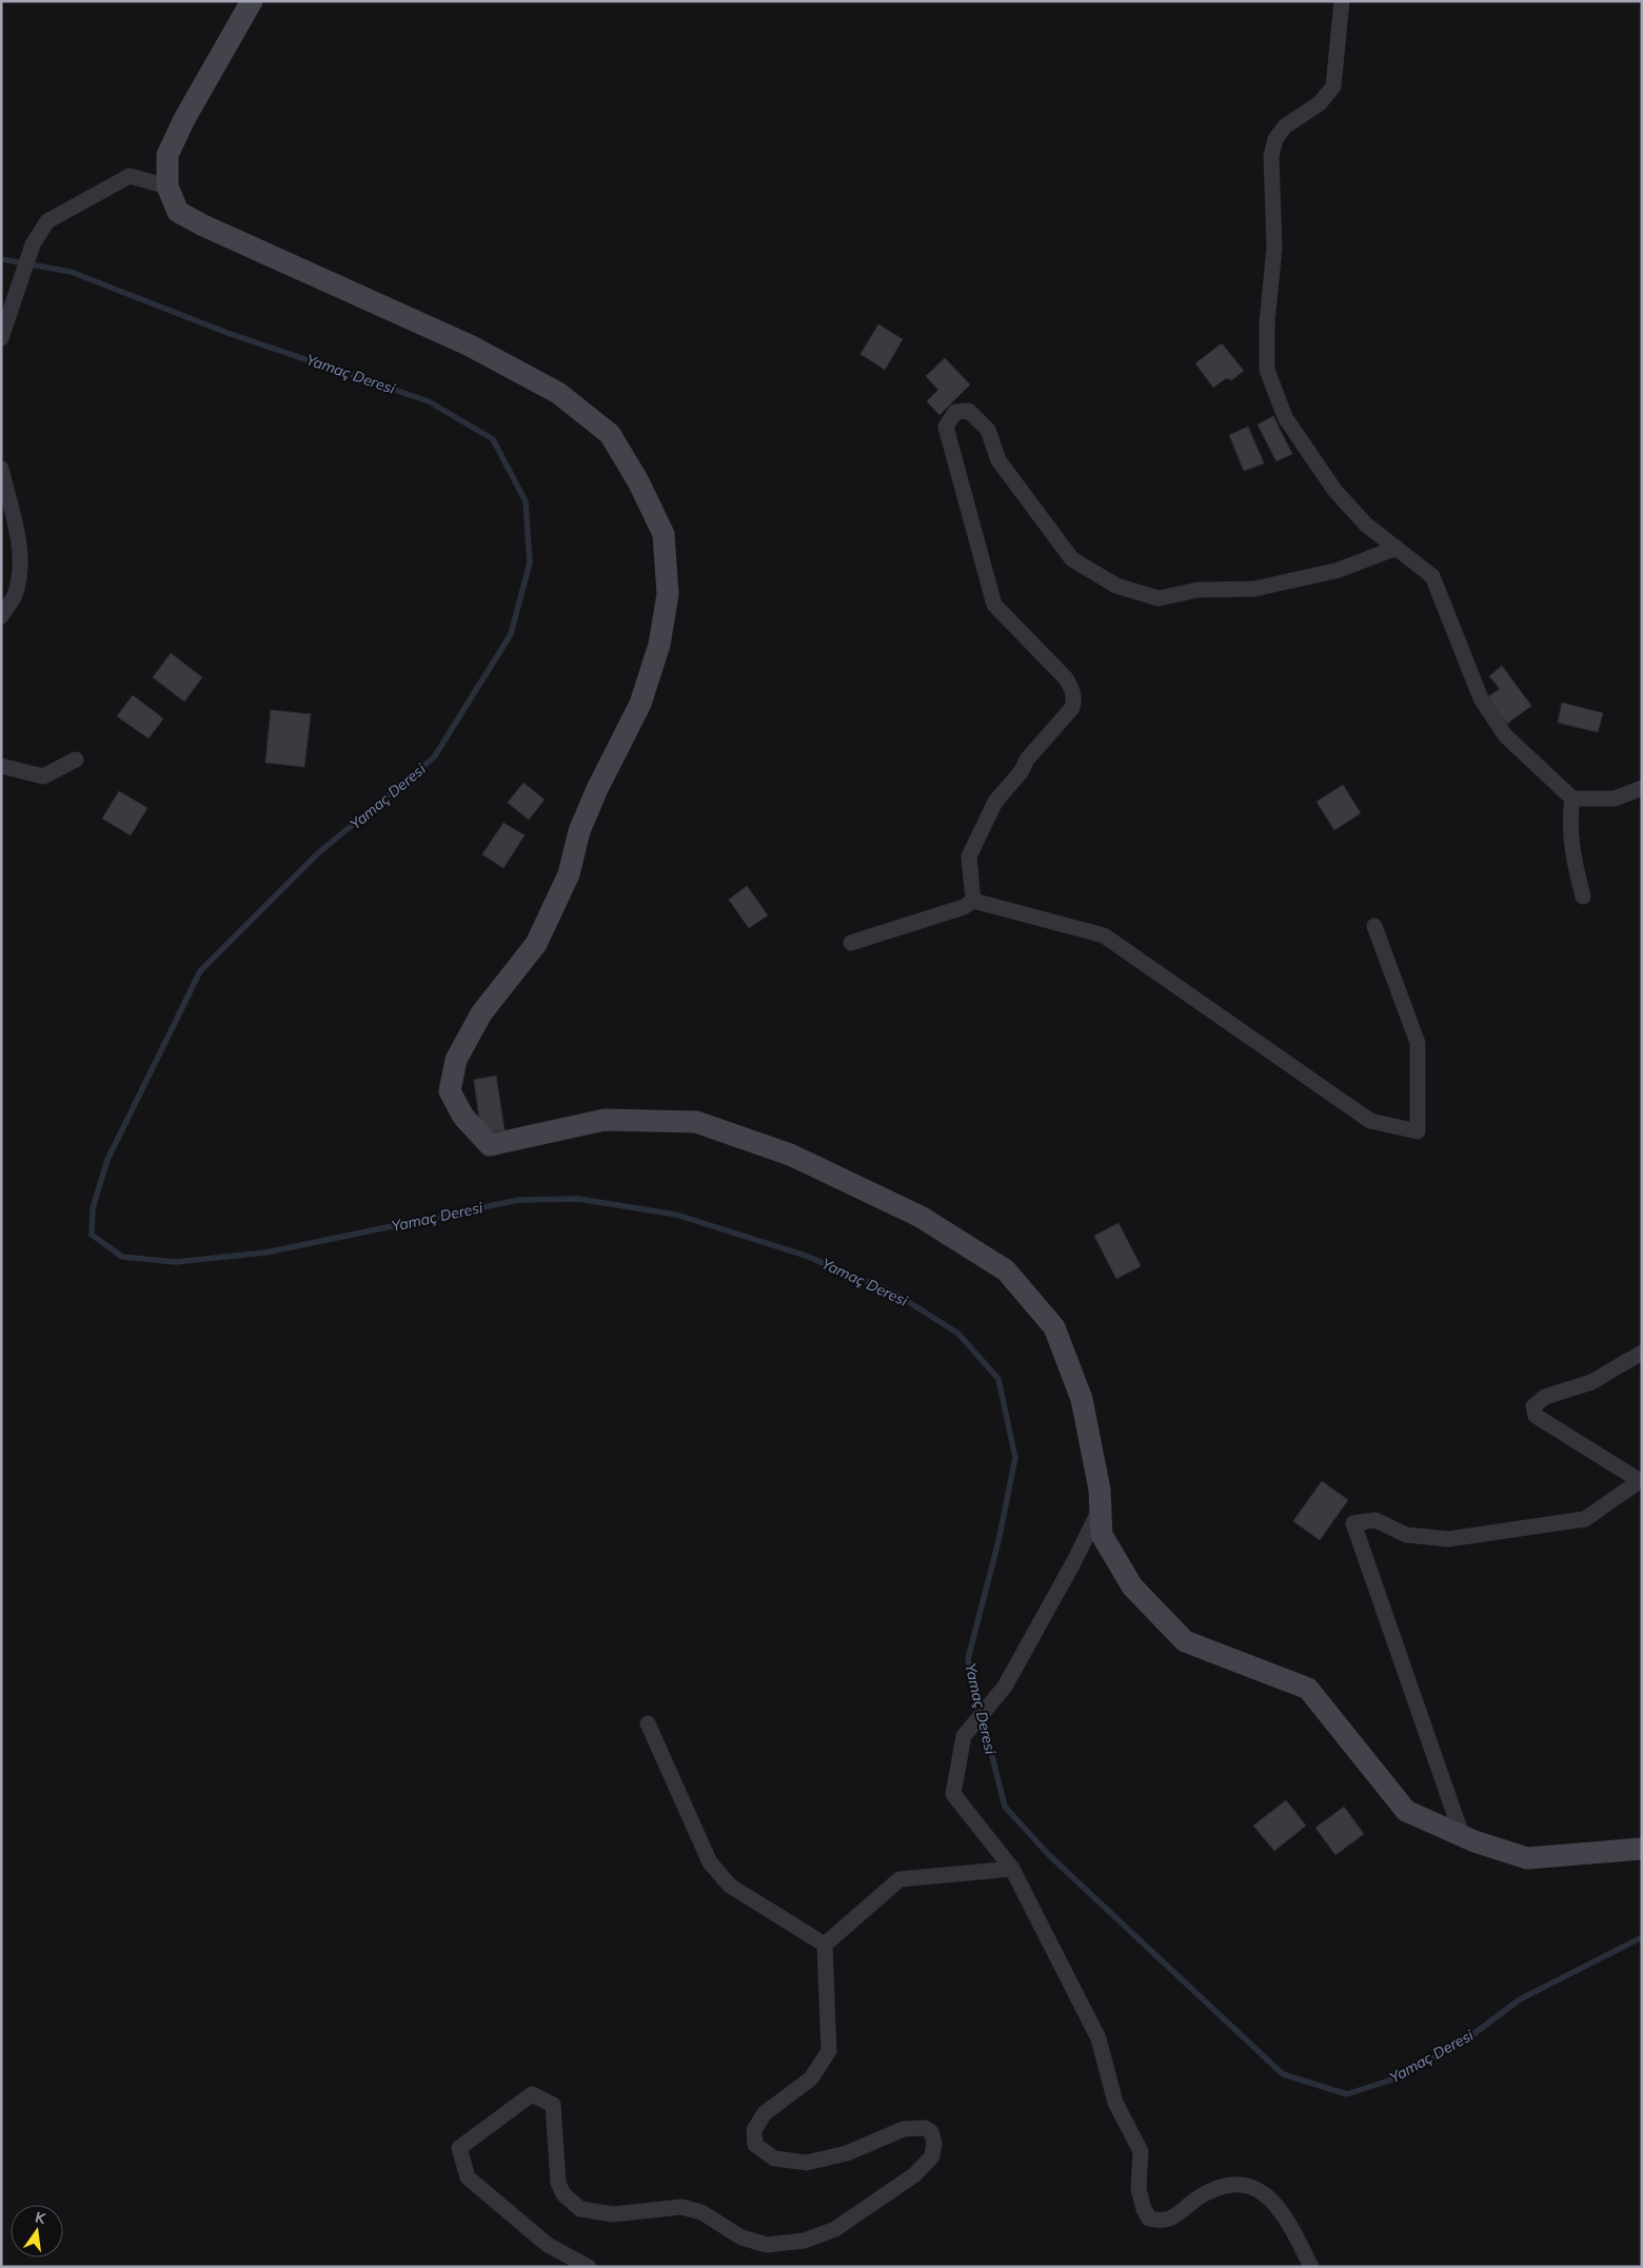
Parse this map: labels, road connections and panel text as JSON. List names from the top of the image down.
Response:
{
  "water": ["Yamaç Deresi"],
  "north": "top"
}
